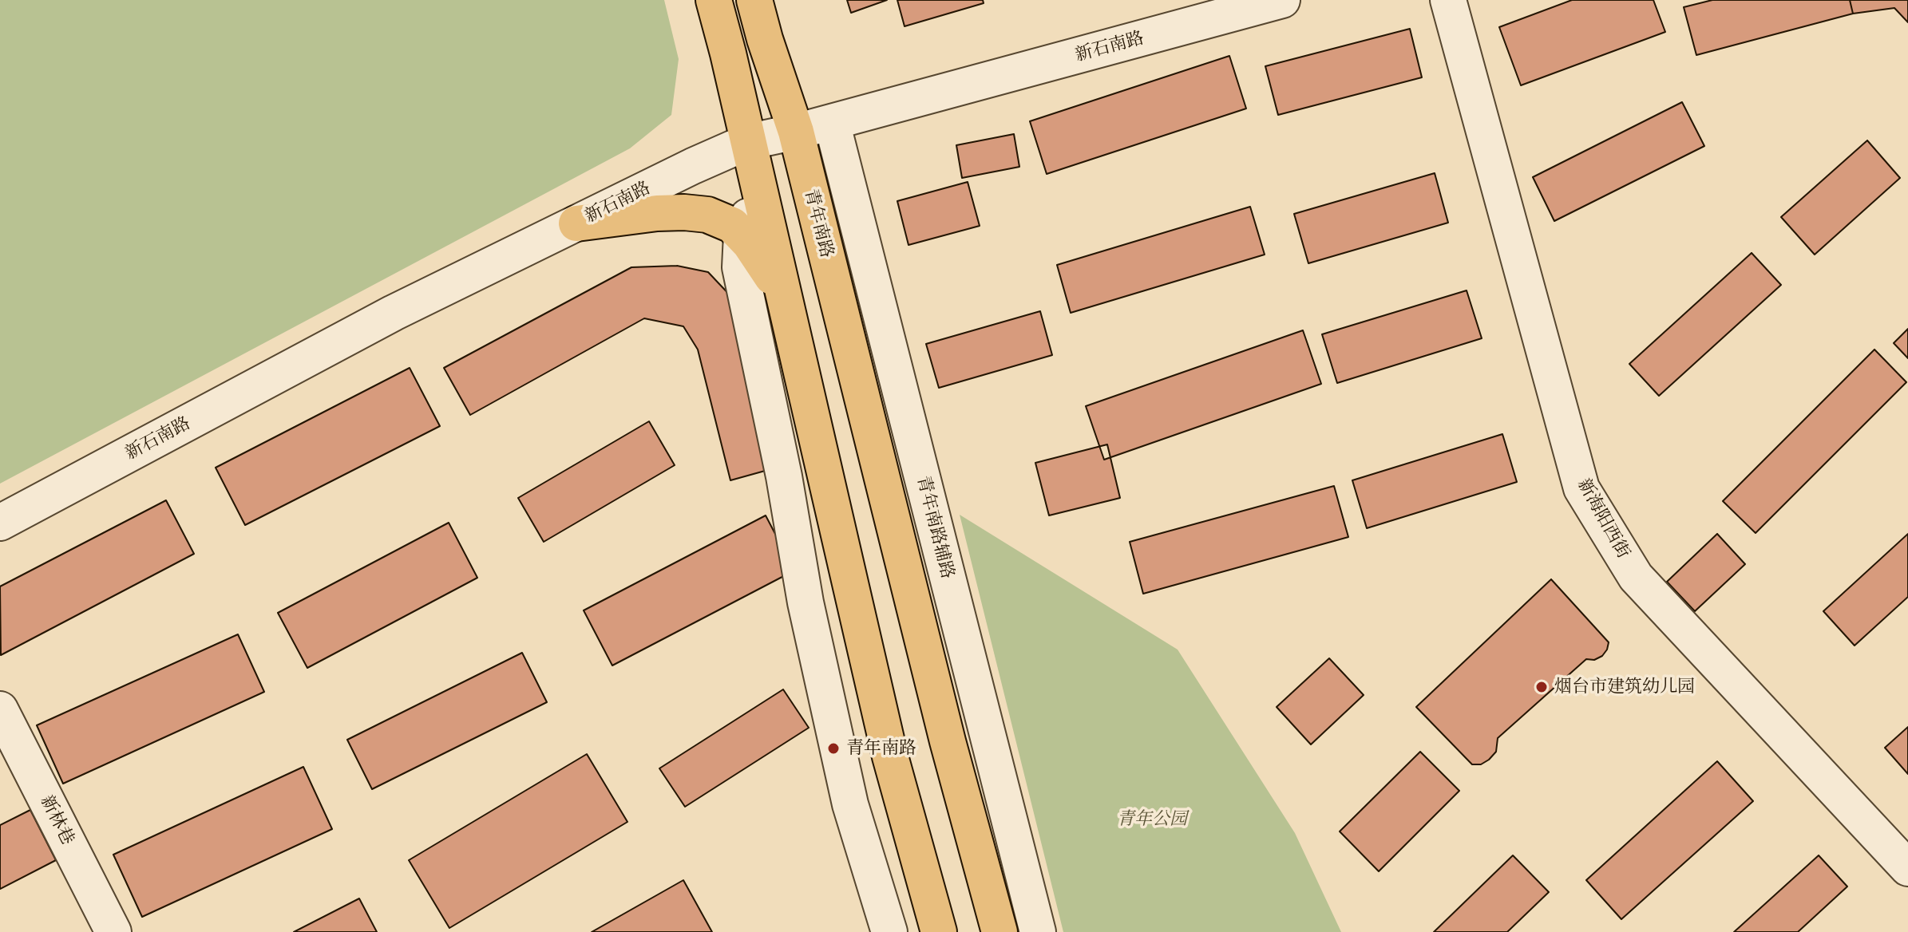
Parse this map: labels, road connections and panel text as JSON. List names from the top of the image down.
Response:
{
  "streets": {
    "main road": ["青年南路"],
    "street": [
      "新石南路",
      "新海阳西街",
      "青年南路辅路",
      "新林巷"
    ]
  },
  "crossings": [
    ["新石南路", "青年南路"],
    ["新石南路", "青年南路辅路"]
  ],
  "parks": ["青年公园"],
  "places": ["烟台市建筑幼儿园", "青年南路"]
}
